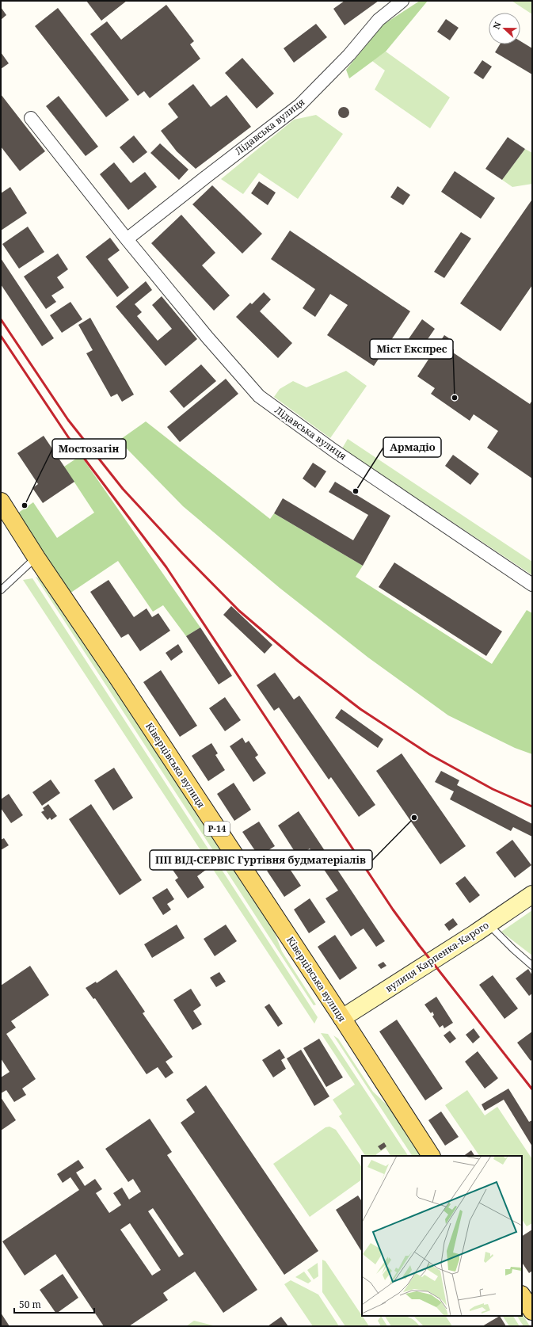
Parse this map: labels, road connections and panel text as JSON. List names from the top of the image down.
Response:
{
  "streets": {
    "main road": ["Ківерцівська вулиця", "Р-14", "вулиця Карпенка-Карого"],
    "street": ["Лідавська вулиця"]
  },
  "crossings": [
    ["Ківерцівська вулиця", "вулиця Карпенка-Карого"]
  ],
  "places": [
    "Міст Експрес",
    "Армадіо",
    "Мостозагін",
    "ПП ВІД-СЕРВІС Гуртівня будматеріалів"
  ],
  "scale_bar": "50 m",
  "north": "left"
}
